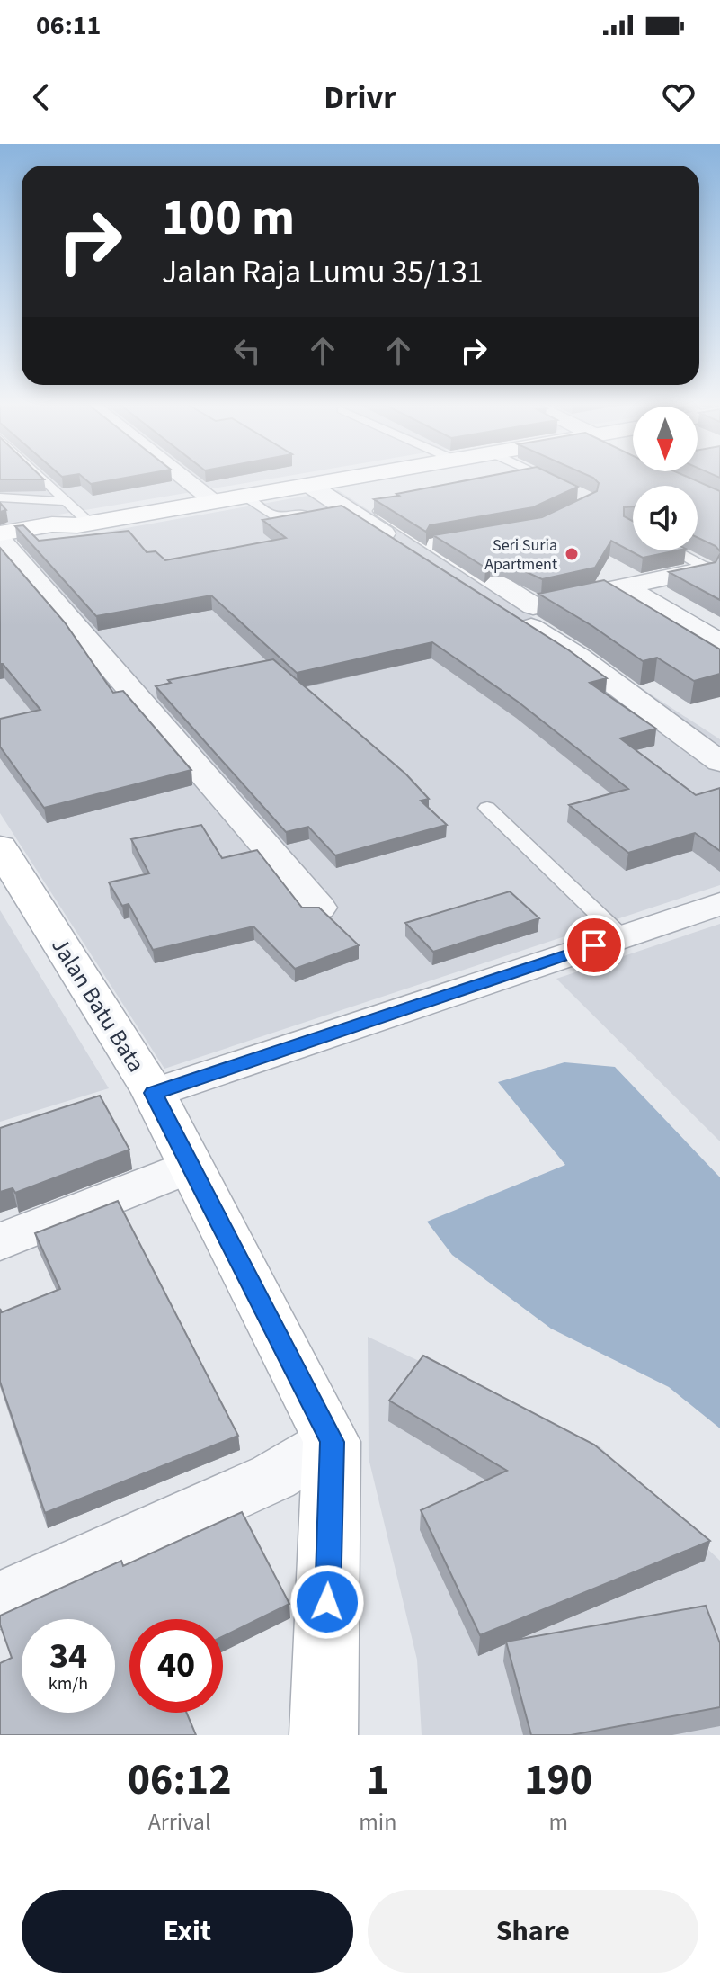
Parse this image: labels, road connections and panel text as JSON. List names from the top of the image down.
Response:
{
  "streets": {
    "main road": ["Jalan Batu Bata"]
  },
  "places": ["Seri Suria Apartment"],
  "north": "bottom",
  "page": {
    "status": "06:11",
    "header": "Drivr",
    "turn": ["100 m", "Jalan Raja Lumu 35/131"],
    "speed": "34 km/h",
    "limit": "40",
    "eta": [
      "06:12",
      "Arrival",
      "1",
      "min",
      "190",
      "m"
    ],
    "buttons": ["Exit", "Share"]
  }
}
